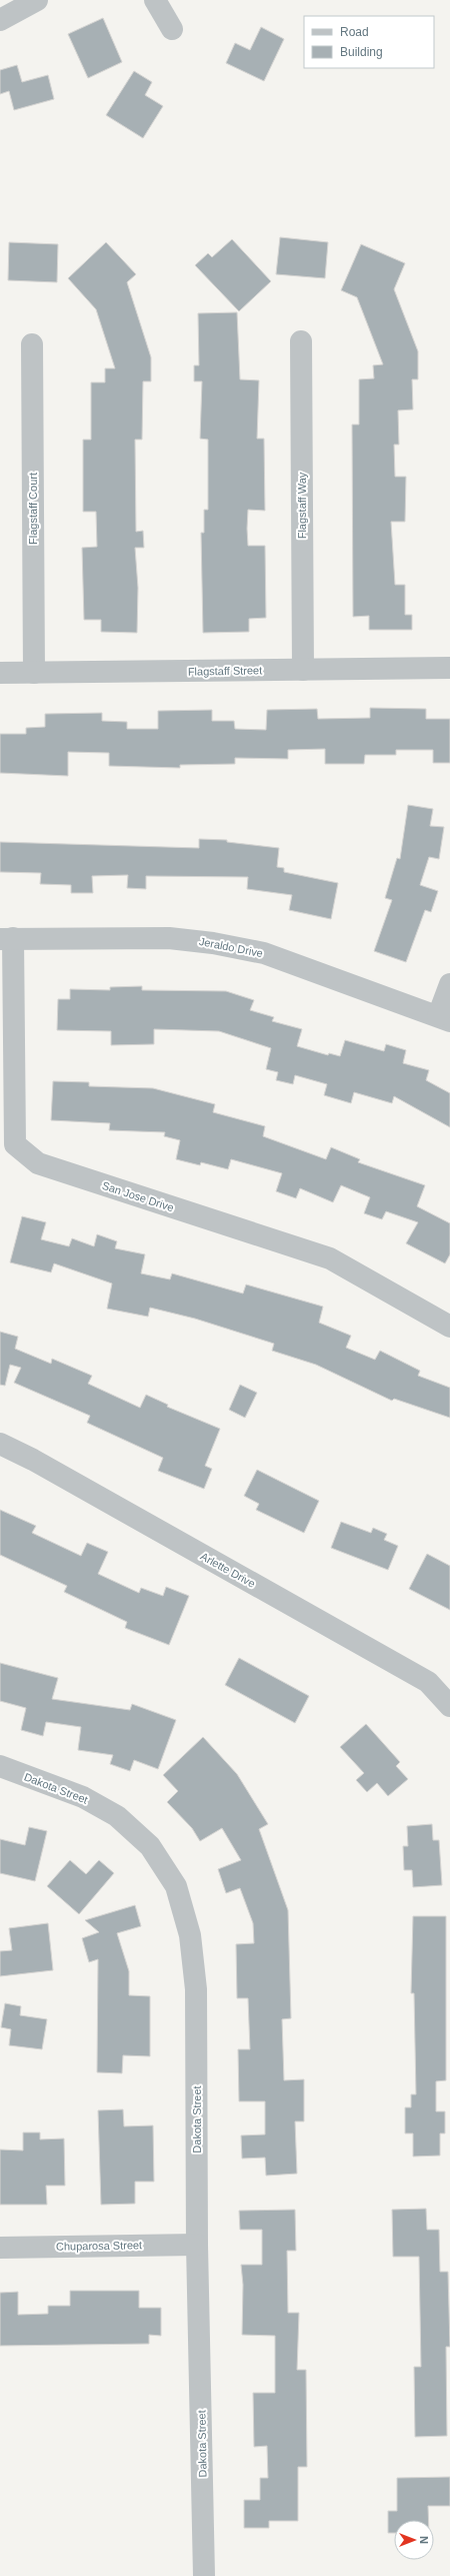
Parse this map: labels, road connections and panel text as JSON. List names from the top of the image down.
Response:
{
  "streets": {
    "street": [
      "Flagstaff Way",
      "Flagstaff Court",
      "Flagstaff Street",
      "Jeraldo Drive",
      "San Jose Drive",
      "Arlette Drive",
      "Dakota Street",
      "Chuparosa Street"
    ]
  },
  "crossings": [
    ["Flagstaff Way", "Flagstaff Street"],
    ["Flagstaff Court", "Flagstaff Street"],
    ["Jeraldo Drive", "San Jose Drive"],
    ["Dakota Street", "Chuparosa Street"]
  ],
  "legend": ["Road", "Building"],
  "north": "right"
}
